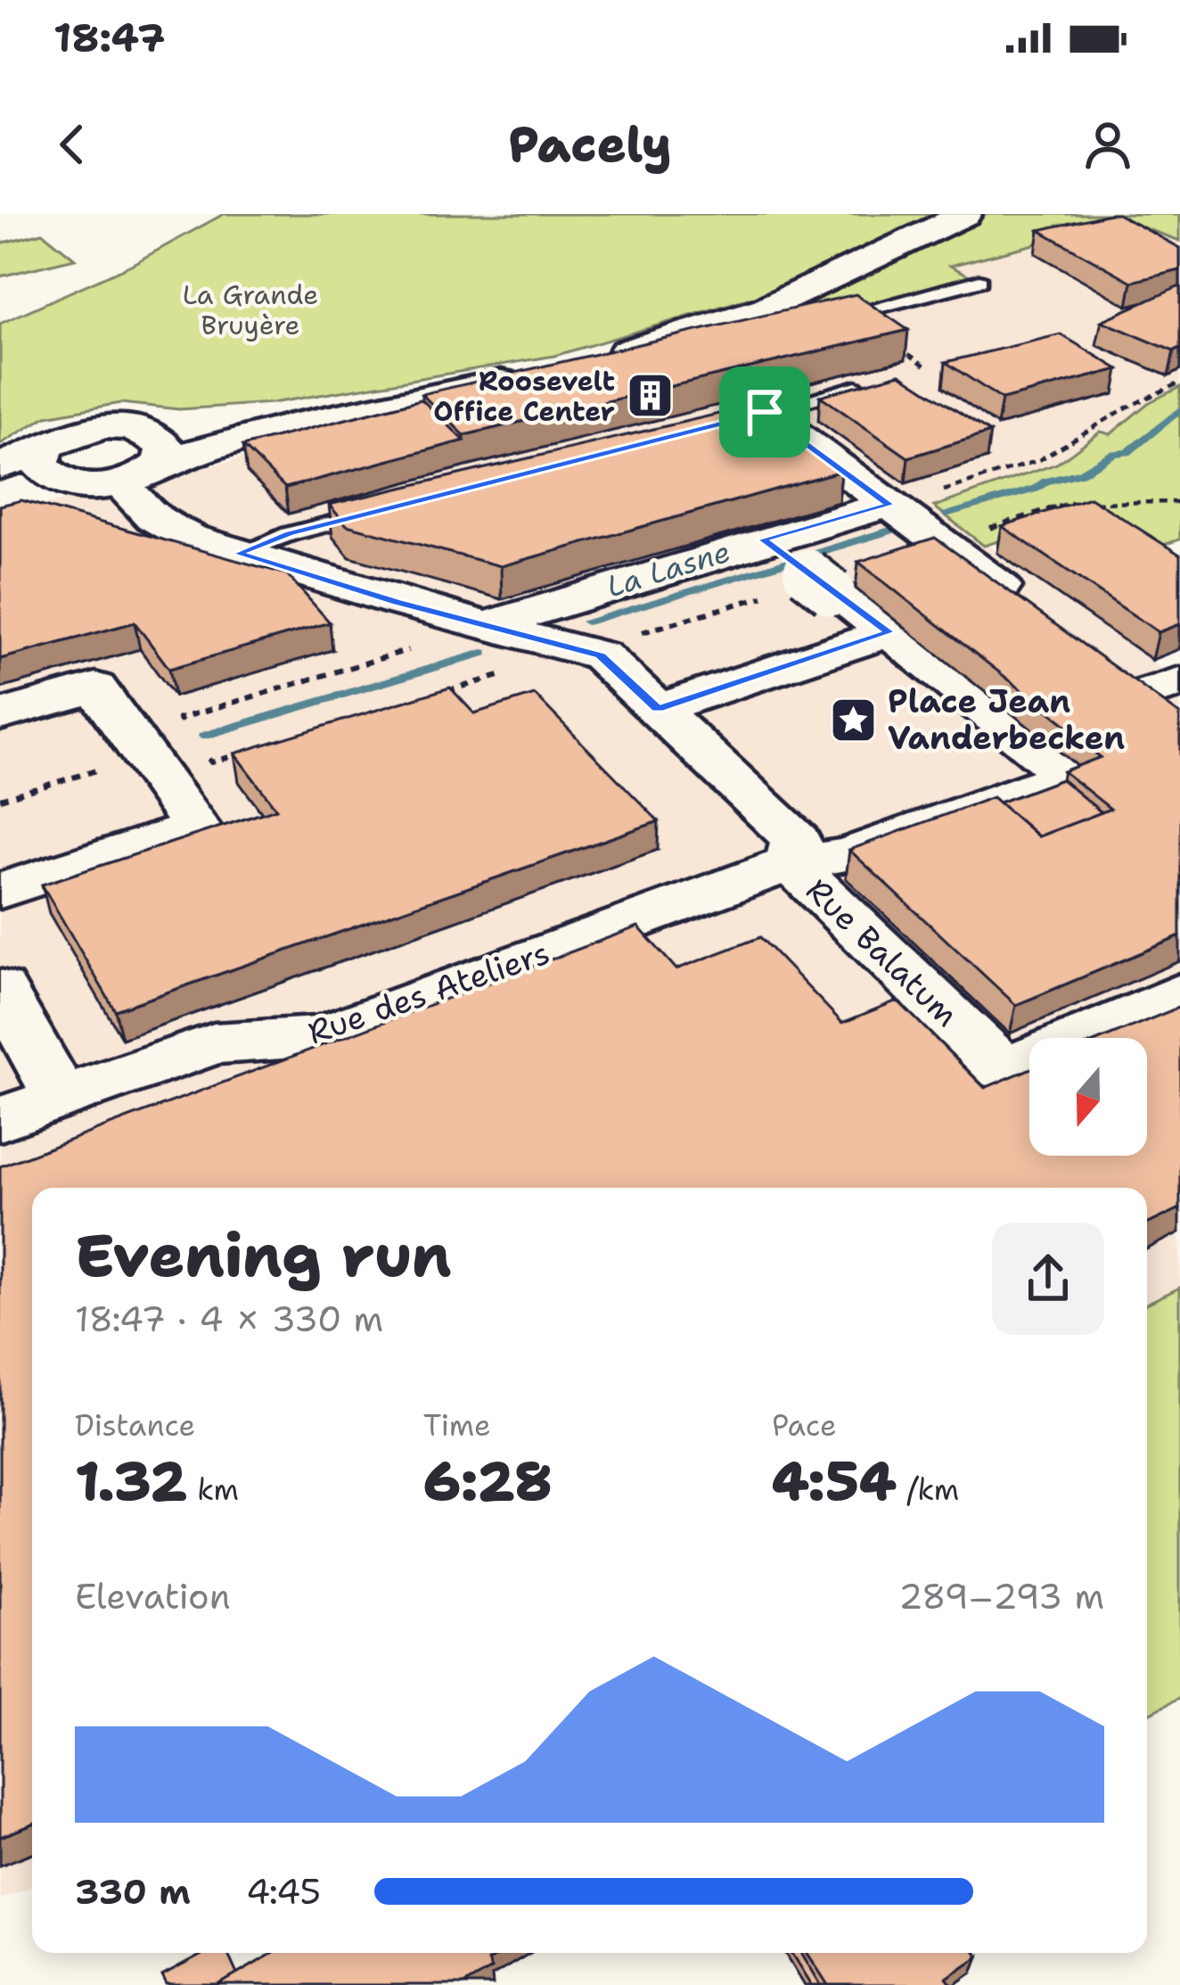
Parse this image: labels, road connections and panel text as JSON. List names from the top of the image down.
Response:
{
  "streets": {
    "street": ["Rue Balatum", "Rue des Ateliers"]
  },
  "crossings": [
    ["Rue Balatum", "Rue des Ateliers"]
  ],
  "water": ["La Lasne"],
  "parks": ["La Grande Bruyère"],
  "places": {
    "building": ["Roosevelt Office Center"],
    "place": ["Place Jean Vanderbecken"]
  },
  "north": "bottom",
  "page": {
    "status": "18:47",
    "header": "Pacely",
    "heading": ["Evening run", "18:47 · 4 × 330 m"],
    "stats": [
      ["Distance", "1.32 km"],
      ["Time", "6:28"],
      ["Pace", "4:54 /km"]
    ],
    "chart": ["Elevation", "289–293 m"],
    "list": [
      {
        "name": "330 m",
        "note": "4:45"
      }
    ]
  }
}
